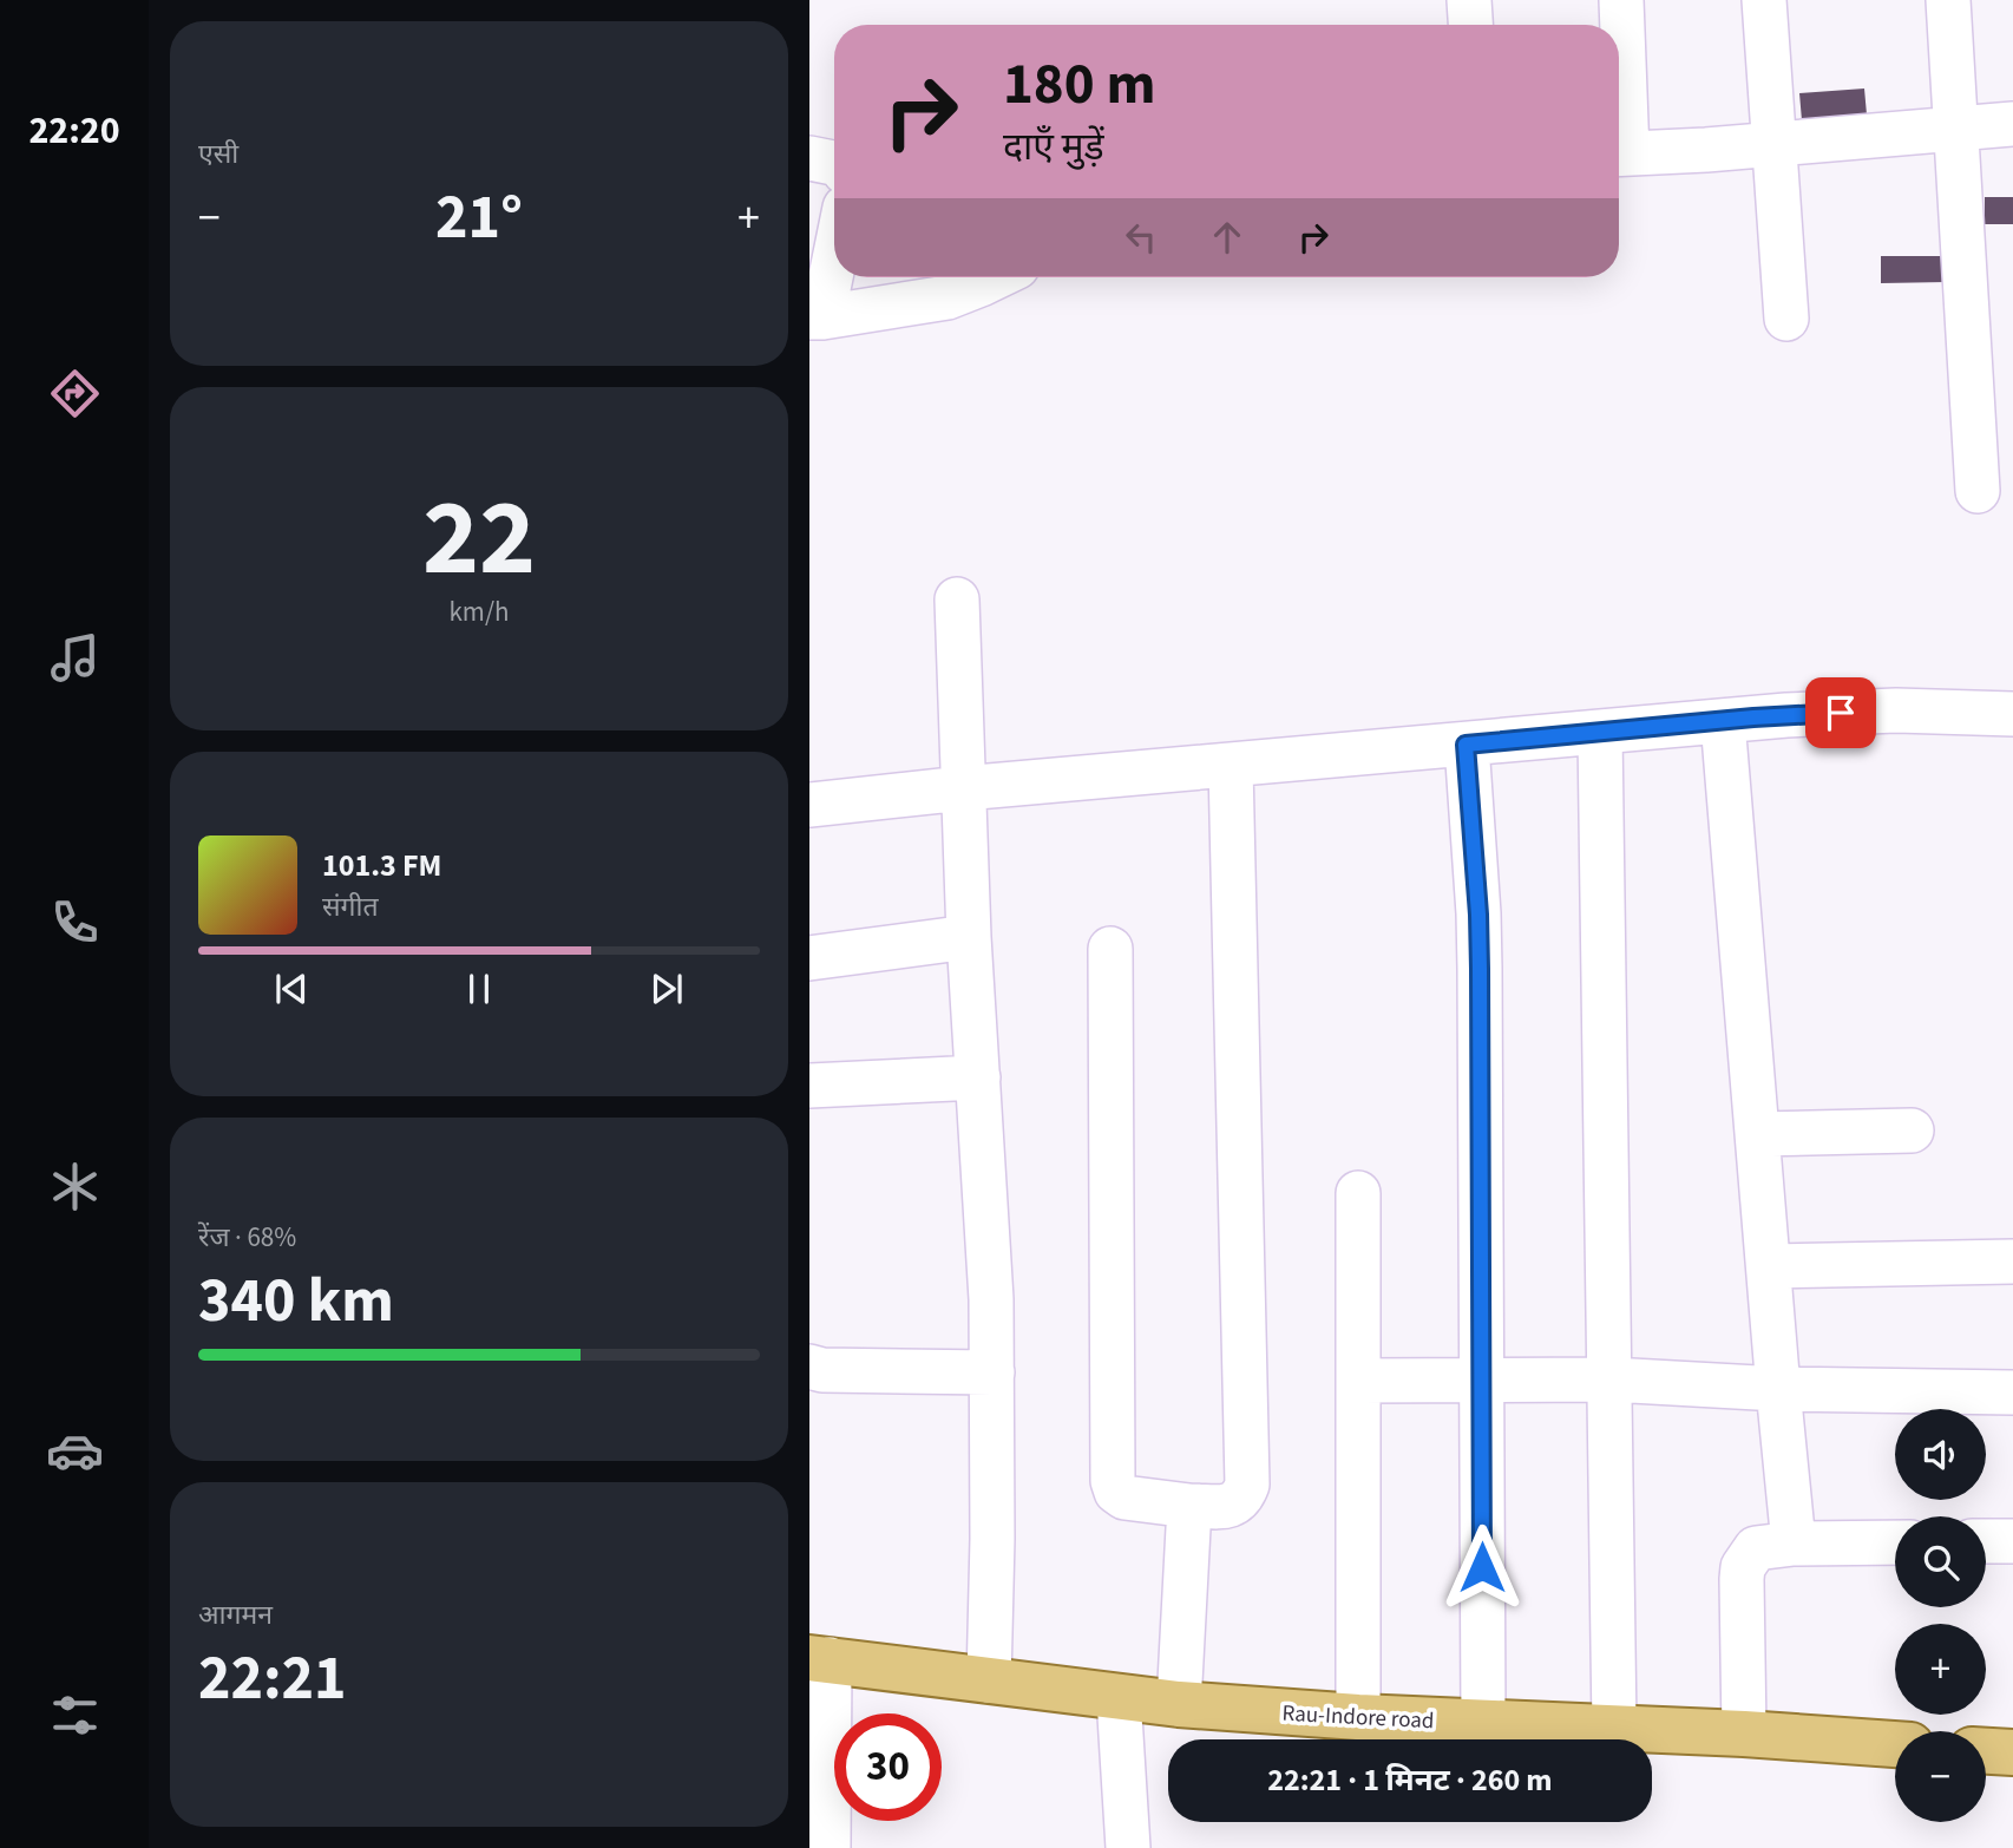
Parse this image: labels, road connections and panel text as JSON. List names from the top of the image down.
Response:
{
  "streets": {
    "main road": ["Rau-Indore road"]
  },
  "page": {
    "tabs": "22:20",
    "tile": [
      "एसी",
      ["22", "km/h"],
      ["रेंज · 68%", "340 km"],
      ["आगमन", "22:21"]
    ],
    "turn": ["180 m", "दाएँ मुड़ें"],
    "heat": ["−", "21°", "+"],
    "song": ["101.3 FM", "संगीत"],
    "map_buttons": ["+", "−"],
    "limit": "30",
    "trip": "22:21 · 1 मिनट · 260 m"
  }
}
